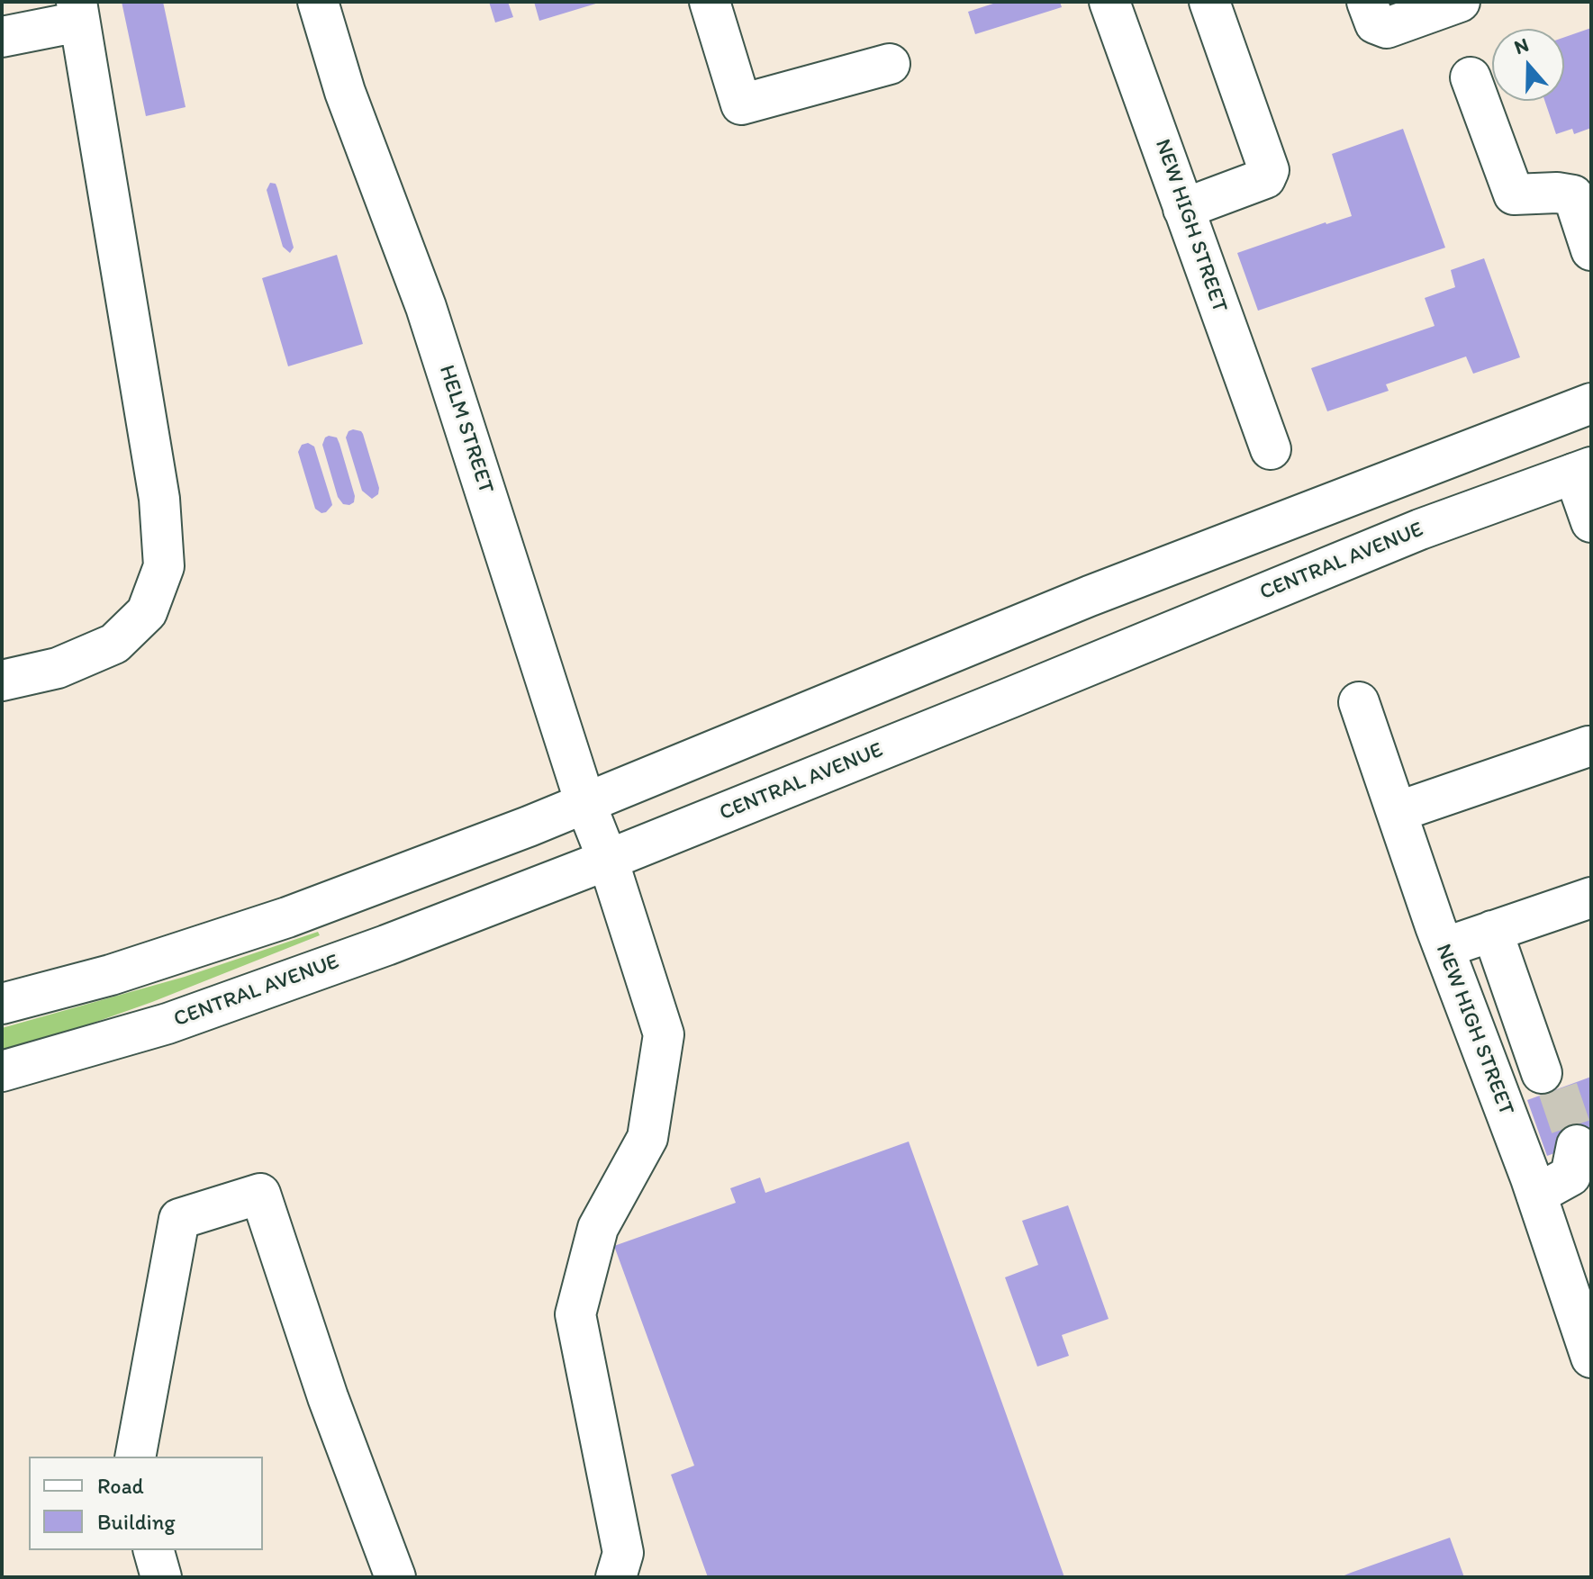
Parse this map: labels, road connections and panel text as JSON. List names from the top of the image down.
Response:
{
  "streets": {
    "main road": ["NEW HIGH STREET", "HELM STREET", "CENTRAL AVENUE"]
  },
  "crossings": [
    ["HELM STREET", "CENTRAL AVENUE"]
  ],
  "legend": ["Road", "Building"],
  "north": "top"
}
